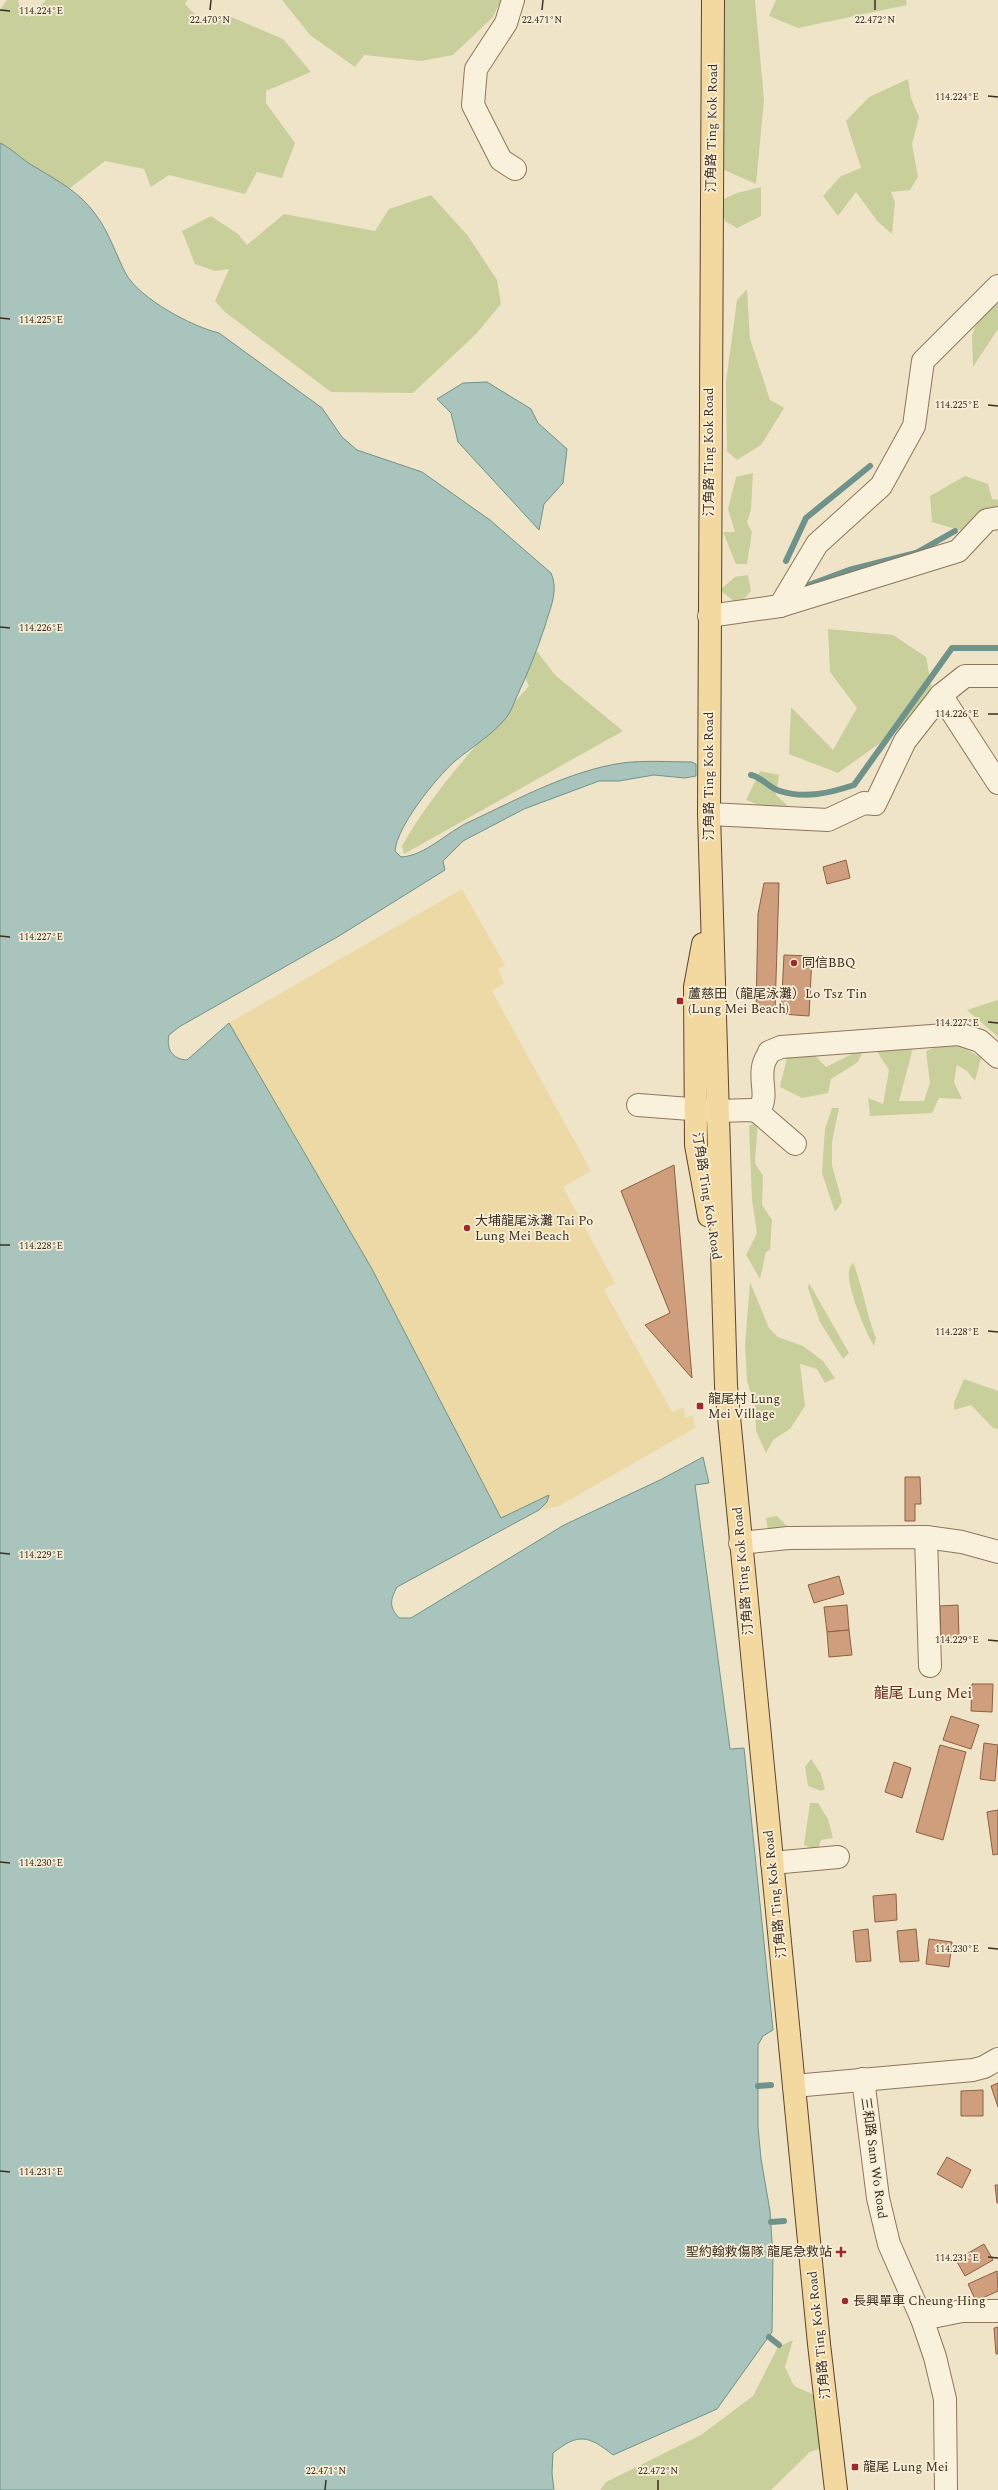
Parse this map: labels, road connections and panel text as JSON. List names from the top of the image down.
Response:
{
  "streets": {
    "main road": ["汀角路 Ting Kok Road"],
    "street": ["三和路 Sam Wo Road"]
  },
  "districts": ["龍尾 Lung Mei"],
  "places": {
    "other": ["同信BBQ", "大埔龍尾泳灘 Tai Po Lung Mei Beach", "長興單車 Cheung Hing"],
    "transit": ["蘆慈田（龍尾泳灘）Lo Tsz Tin (Lung Mei Beach)", "龍尾村 Lung Mei Village", "龍尾 Lung Mei"],
    "health": ["聖約翰救傷隊 龍尾急救站"]
  },
  "coordinates": [
    "114.224°E",
    "22.470°N",
    "22.471°N",
    "22.472°N",
    "114.225°E",
    "114.226°E",
    "114.227°E",
    "114.228°E",
    "114.229°E",
    "114.230°E",
    "114.231°E"
  ]
}
